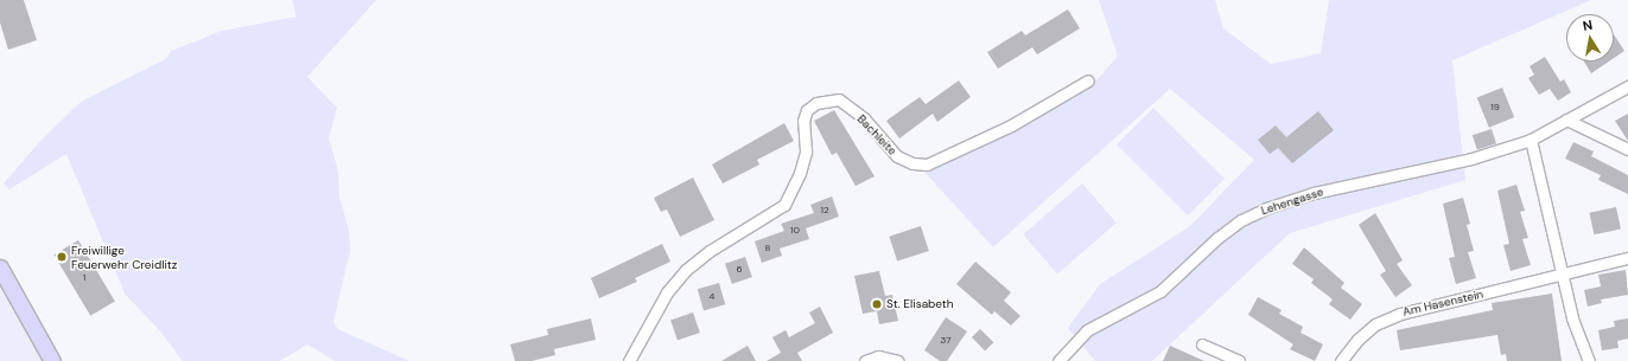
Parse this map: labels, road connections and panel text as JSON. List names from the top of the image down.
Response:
{
  "streets": {
    "street": ["Bachleite", "Lehengasse", "Am Hasenstein"]
  },
  "places": ["Freiwillige Feuerwehr Creidlitz", "St. Elisabeth"],
  "house_numbers": [
    "19",
    "12",
    "10",
    "8",
    "6",
    "1",
    "4",
    "37"
  ],
  "north": "top"
}
